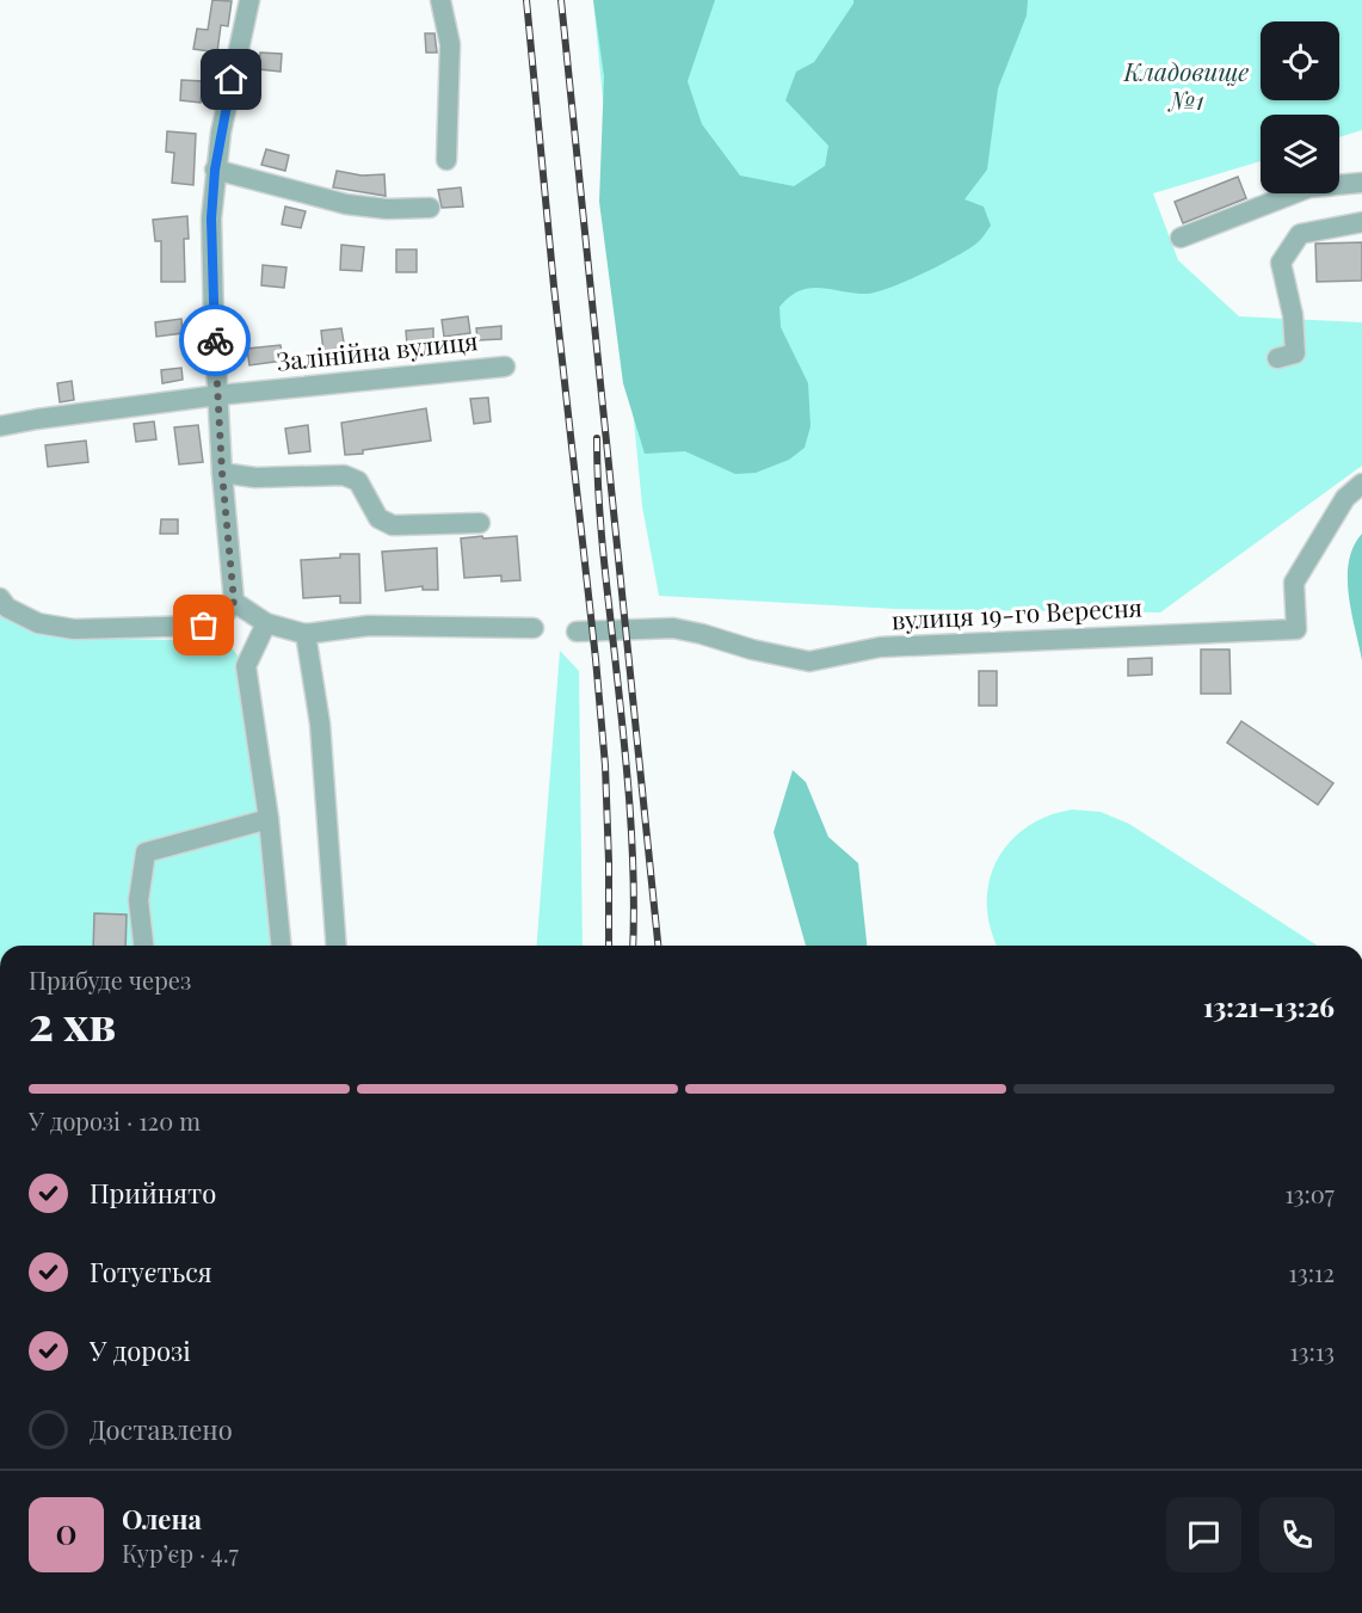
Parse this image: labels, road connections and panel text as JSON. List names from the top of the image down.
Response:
{
  "streets": {
    "street": ["Залінійна вулиця", "вулиця 19-го Вересня"]
  },
  "parks": ["Кладовище №1"],
  "page": {
    "heading": ["2 хв", "Прибуде через", "13:21–13:26"],
    "panel": ["Олена", "Кур’єр · 4.7"],
    "bar": "У дорозі · 120 m",
    "list": [
      ["Прийнято", "13:07"],
      ["Готується", "13:12"],
      ["У дорозі", "13:13"],
      "Доставлено"
    ],
    "round": "О"
  }
}
